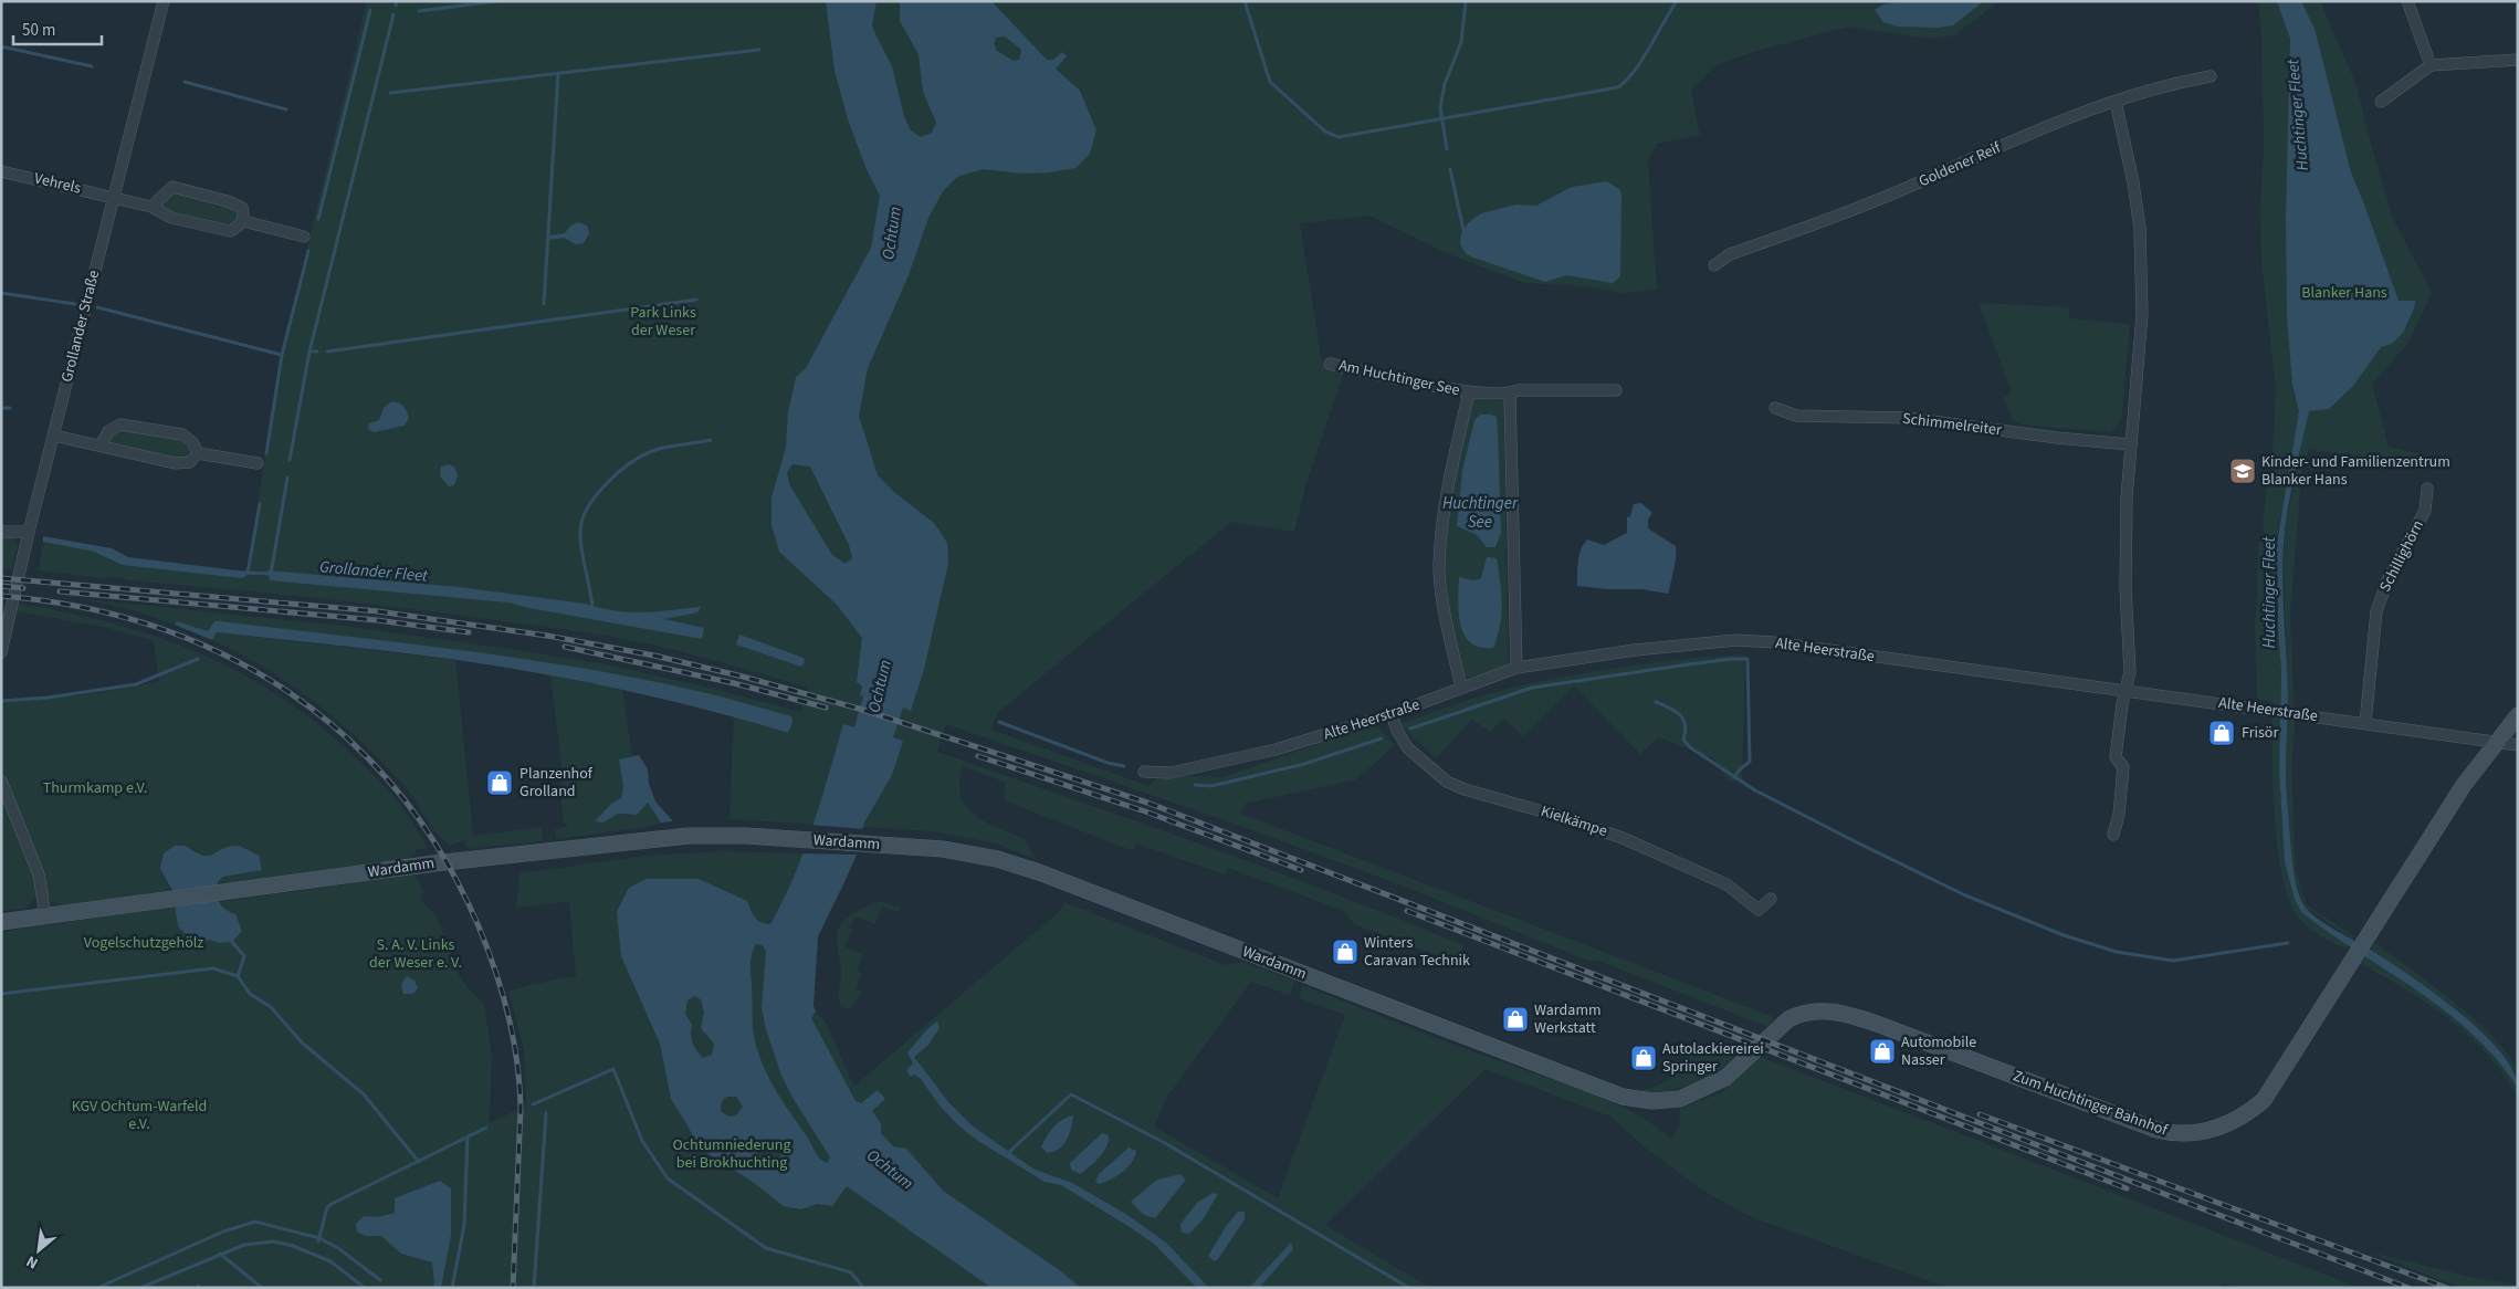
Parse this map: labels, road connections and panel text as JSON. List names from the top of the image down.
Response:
{
  "streets": {
    "street": [
      "Goldener Reif",
      "Vehrels",
      "Grollander Straße",
      "Am Huchtinger See",
      "Schimmelreiter",
      "Schillighörn",
      "Alte Heerstraße",
      "Kielkämpe",
      "Wardamm",
      "Zum Huchtinger Bahnhof"
    ]
  },
  "crossings": [
    ["Vehrels", "Grollander Straße"],
    ["Am Huchtinger See", "Alte Heerstraße"],
    ["Schillighörn", "Alte Heerstraße"],
    ["Alte Heerstraße", "Kielkämpe"],
    ["Alte Heerstraße", "Zum Huchtinger Bahnhof"],
    ["Wardamm", "Zum Huchtinger Bahnhof"]
  ],
  "water": [
    "Huchtinger Fleet",
    "Ochtum",
    "Huchtinger See",
    "Grollander Fleet"
  ],
  "parks": [
    "Blanker Hans",
    "Park Links der Weser",
    "Thurmkamp e.V.",
    "Vogelschutzgehölz",
    "S. A. V. Links der Weser e. V.",
    "KGV Ochtum-Warfeld e.V.",
    "Ochtumniederung bei Brokhuchting"
  ],
  "places": {
    "school or university": ["Kinder- und Familienzentrum Blanker Hans"],
    "shop": [
      "Frisör",
      "Planzenhof Grolland",
      "Winters Caravan Technik",
      "Wardamm Werkstatt",
      "Automobile Nasser",
      "Autolackiereirei Springer"
    ]
  },
  "scale_bar": "50 m",
  "north": "bottom left"
}
